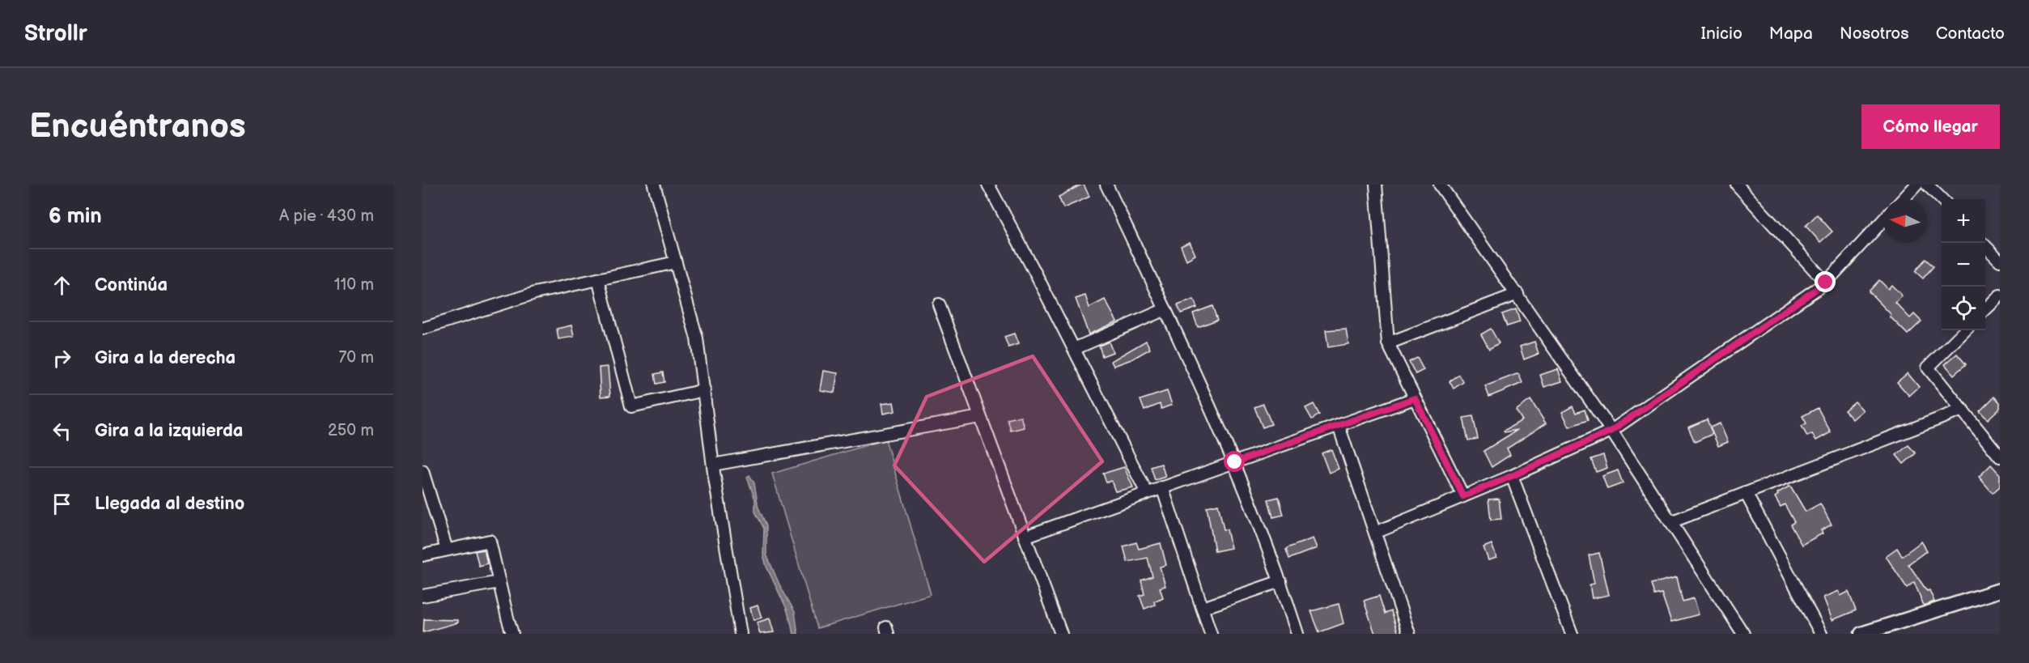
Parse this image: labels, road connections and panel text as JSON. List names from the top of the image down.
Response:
{
  "north": "left",
  "page": {
    "header": "Strollr",
    "nav": [
      "Inicio",
      "Mapa",
      "Nosotros",
      "Contacto"
    ],
    "buttons": "Cómo llegar",
    "title": "Encuéntranos",
    "heading": ["6 min", "A pie · 430 m"],
    "map_buttons": ["+", "−"],
    "list": [
      ["Continúa", "110 m"],
      ["Gira a la derecha", "70 m"],
      ["Gira a la izquierda", "250 m"],
      "Llegada al destino"
    ]
  }
}
